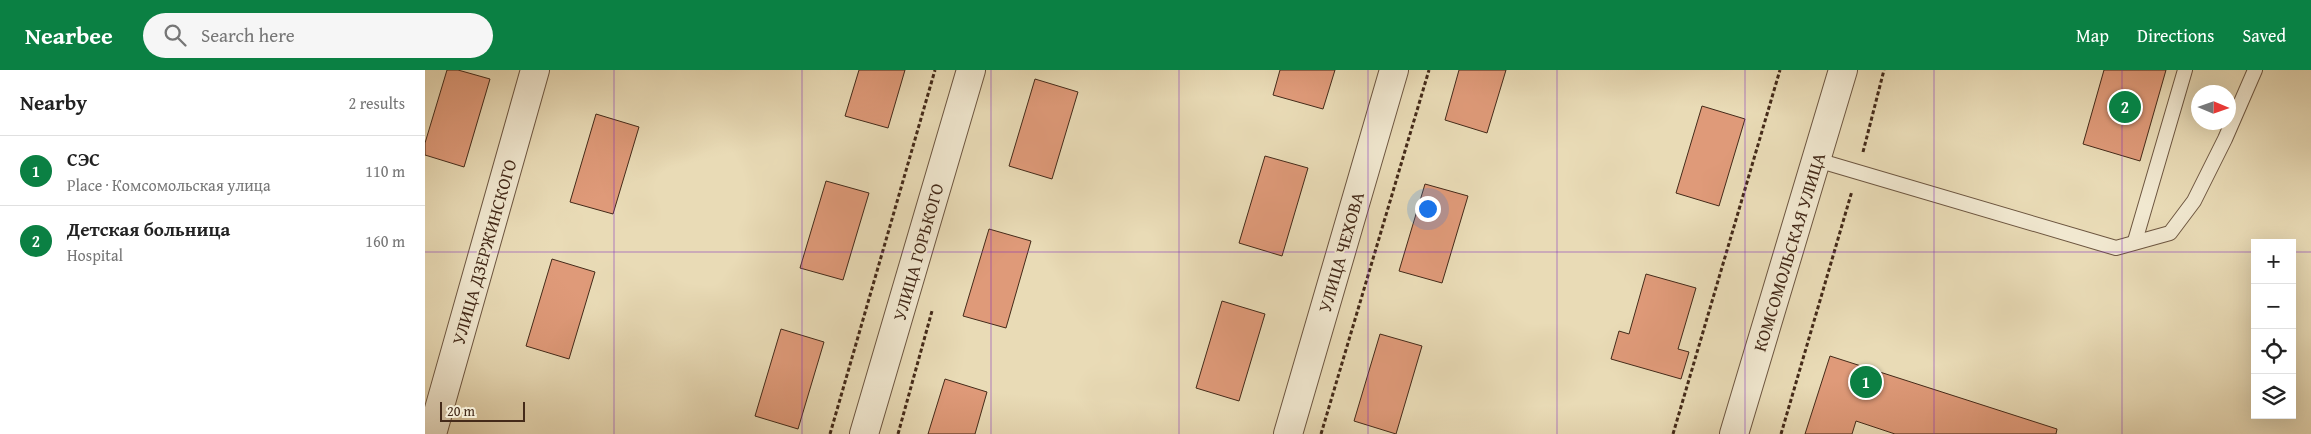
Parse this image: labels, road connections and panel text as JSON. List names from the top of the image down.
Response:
{
  "streets": {
    "street": [
      "УЛИЦА ДЗЕРЖИНСКОГО",
      "УЛИЦА ГОРЬКОГО",
      "УЛИЦА ЧЕХОВА",
      "КОМСОМОЛЬСКАЯ УЛИЦА"
    ]
  },
  "scale_bar": "20 m",
  "north": "right",
  "page": {
    "header": "Nearbee",
    "search": "Search here",
    "nav": ["Map", "Directions", "Saved"],
    "heading": ["Nearby", "2 results"],
    "pins": ["2", "1"],
    "list": [
      {
        "mark": "1",
        "name": "СЭС",
        "note": "Place · Комсомольская улица",
        "value": "110 m"
      },
      {
        "mark": "2",
        "name": "Детская больница",
        "note": "Hospital",
        "value": "160 m"
      }
    ],
    "map_buttons": ["+", "−"],
    "scale": "20 m"
  }
}
